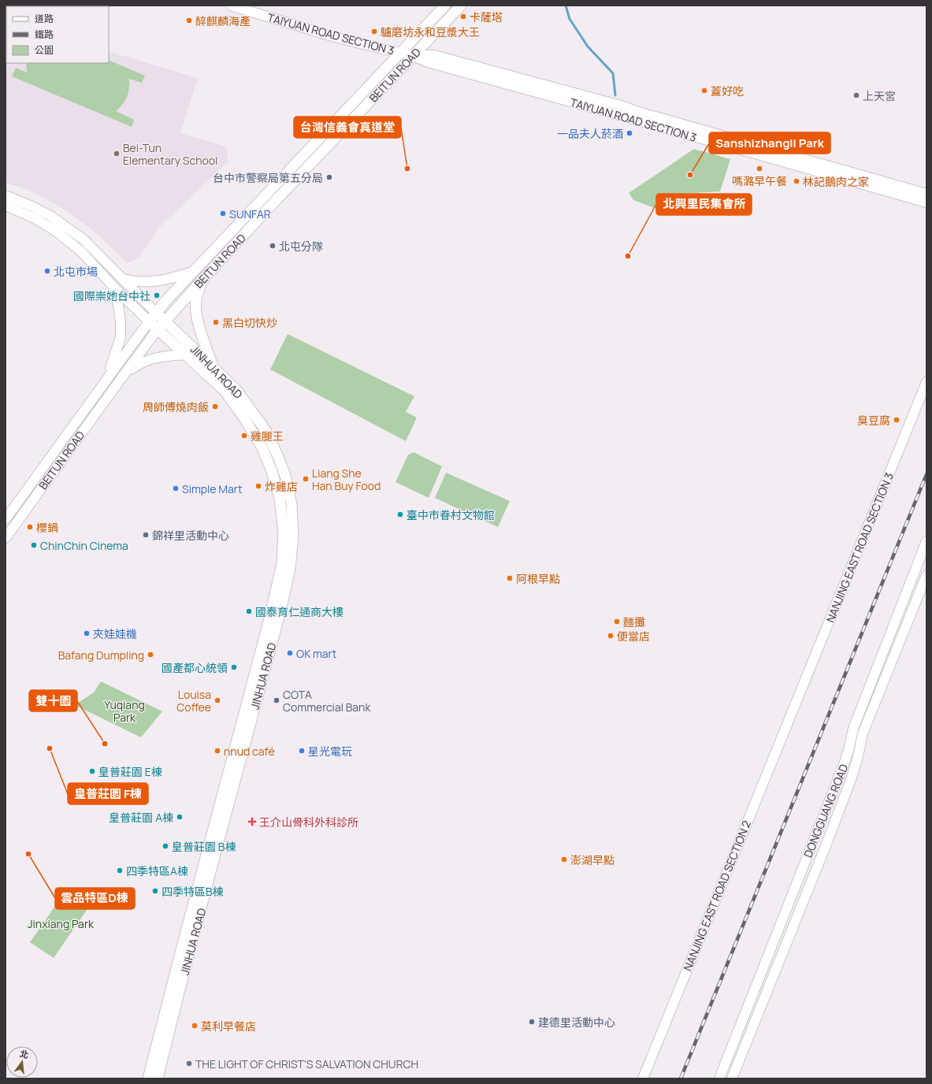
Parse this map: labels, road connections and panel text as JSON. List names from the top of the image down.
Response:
{
  "streets": {
    "main road": ["BEITUN ROAD", "JINHUA ROAD"],
    "street": [
      "TAIYUAN ROAD SECTION 3",
      "NANJING EAST ROAD SECTION 3",
      "DONGGUANG ROAD",
      "NANJING EAST ROAD SECTION 2"
    ]
  },
  "crossings": [
    ["TAIYUAN ROAD SECTION 3", "BEITUN ROAD"],
    ["BEITUN ROAD", "JINHUA ROAD"],
    ["NANJING EAST ROAD SECTION 3", "NANJING EAST ROAD SECTION 2"]
  ],
  "parks": ["Yuqiang Park", "Jinxiang Park"],
  "places": {
    "other": [
      "卡薩塔",
      "醉麒麟海產",
      "驢磨坊永和豆漿大王",
      "蓋好吃",
      "上天宮",
      "一品夫人菸酒",
      "Bei-Tun Elementary School",
      "台灣信義會真道堂",
      "嗎潞早午餐",
      "Sanshizhangli Park",
      "台中市警察局第五分局",
      "林記鵝肉之家",
      "SUNFAR",
      "北屯分隊",
      "北興里民集會所",
      "北屯市場",
      "國際崇她台中社",
      "黑白切快炒",
      "周師傅燒肉飯",
      "臭豆腐",
      "雞腿王",
      "Liang She Han Buy Food",
      "炸雞店",
      "Simple Mart",
      "臺中市眷村文物館",
      "櫻鍋",
      "錦祥里活動中心",
      "ChinChin Cinema",
      "阿根早點",
      "國泰育仁通商大樓",
      "麵攤",
      "夾娃娃機",
      "便當店",
      "OK mart",
      "Bafang Dumpling",
      "國產都心統領",
      "Louisa Coffee",
      "COTA Commercial Bank",
      "雙十園",
      "皇普莊園 F棟",
      "nnud café",
      "星光電玩",
      "皇普莊園 E棟",
      "皇普莊園 A棟",
      "皇普莊園 B棟",
      "雲品特區D棟",
      "澎湖早點",
      "四季特區A棟",
      "四季特區B棟",
      "建德里活動中心",
      "莫利早餐店",
      "THE LIGHT OF CHRIST'S SALVATION CHURCH"
    ],
    "health": ["王介山骨科外科診所"]
  },
  "legend": ["道路", "鐵路", "公園"],
  "north": "top"
}
